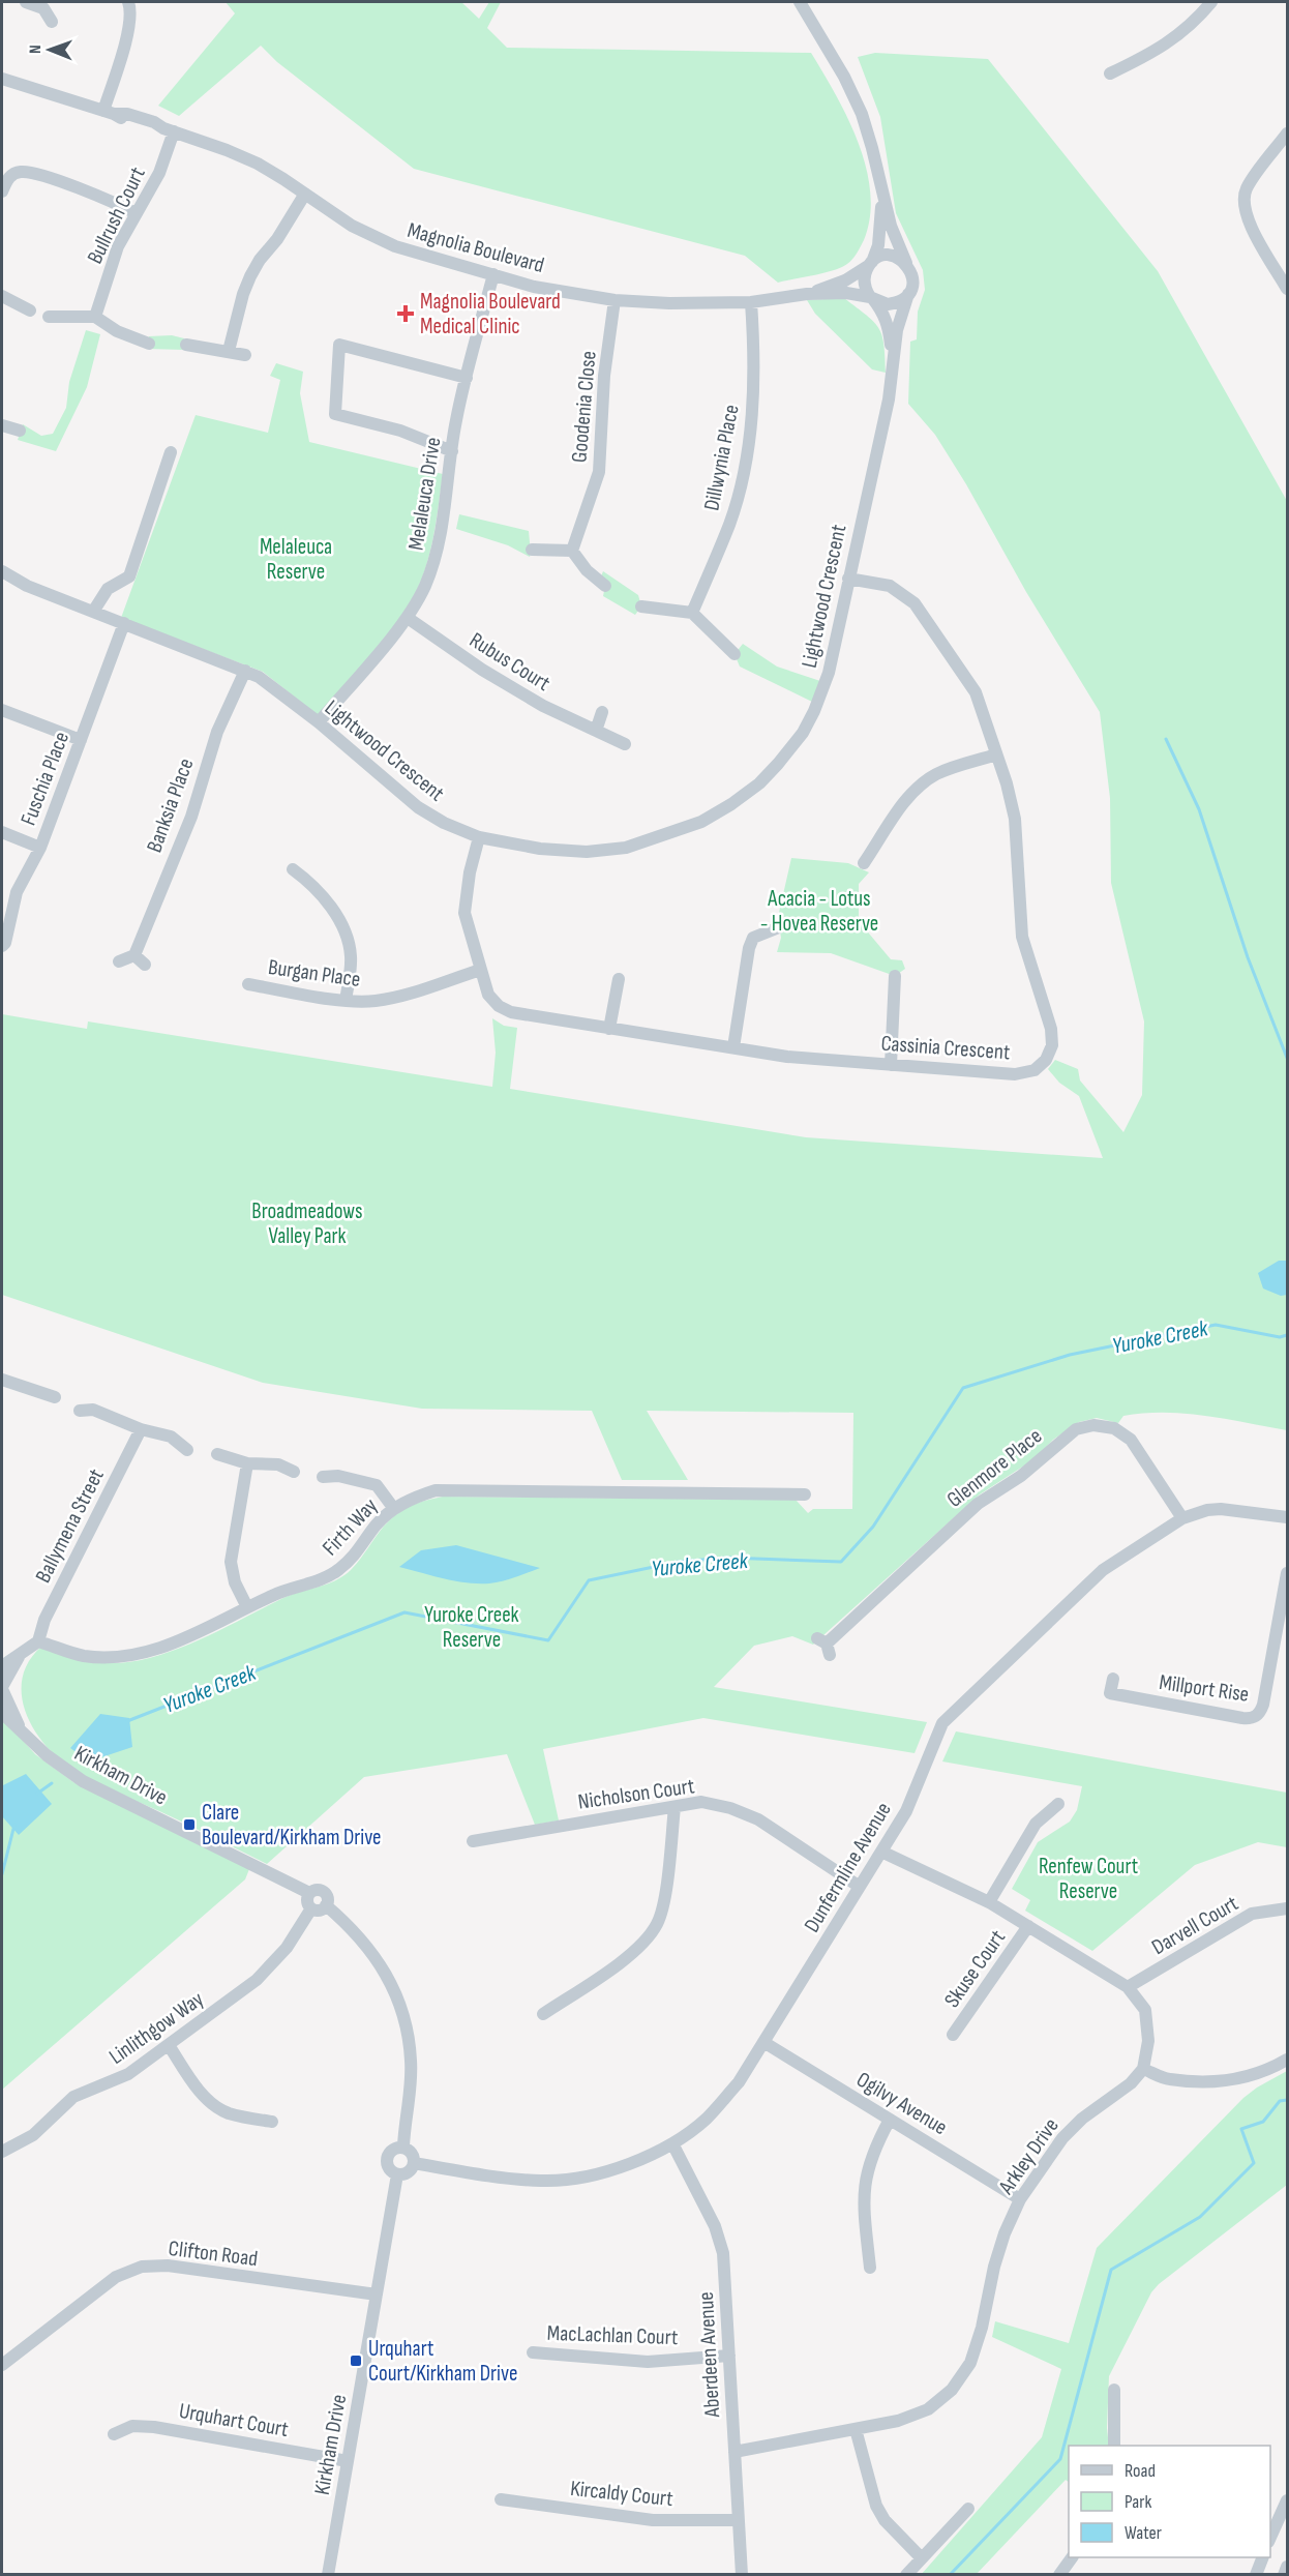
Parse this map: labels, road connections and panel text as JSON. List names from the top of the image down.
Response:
{
  "streets": {
    "street": [
      "Bullrush Court",
      "Magnolia Boulevard",
      "Goodenia Close",
      "Dillwynia Place",
      "Melaleuca Drive",
      "Lightwood Crescent",
      "Rubus Court",
      "Fuschia Place",
      "Banksia Place",
      "Burgan Place",
      "Cassinia Crescent",
      "Glenmore Place",
      "Ballymena Street",
      "Firth Way",
      "Millport Rise",
      "Kirkham Drive",
      "Nicholson Court",
      "Dunfermline Avenue",
      "Darvell Court",
      "Skuse Court",
      "Linlithgow Way",
      "Ogilvy Avenue",
      "Arkley Drive",
      "Clifton Road",
      "MacLachlan Court",
      "Aberdeen Avenue",
      "Urquhart Court",
      "Kircaldy Court"
    ]
  },
  "crossings": [
    ["Bullrush Court", "Magnolia Boulevard"],
    ["Magnolia Boulevard", "Goodenia Close"],
    ["Magnolia Boulevard", "Dillwynia Place"],
    ["Magnolia Boulevard", "Melaleuca Drive"],
    ["Magnolia Boulevard", "Lightwood Crescent"],
    ["Melaleuca Drive", "Lightwood Crescent"],
    ["Melaleuca Drive", "Rubus Court"],
    ["Lightwood Crescent", "Fuschia Place"],
    ["Lightwood Crescent", "Banksia Place"],
    ["Lightwood Crescent", "Cassinia Crescent"],
    ["Burgan Place", "Cassinia Crescent"],
    ["Glenmore Place", "Dunfermline Avenue"],
    ["Ballymena Street", "Firth Way"],
    ["Kirkham Drive", "Dunfermline Avenue"],
    ["Kirkham Drive", "Linlithgow Way"],
    ["Kirkham Drive", "Clifton Road"],
    ["Kirkham Drive", "Urquhart Court"],
    ["Nicholson Court", "Dunfermline Avenue"],
    ["Dunfermline Avenue", "Ogilvy Avenue"],
    ["Dunfermline Avenue", "Aberdeen Avenue"],
    ["Ogilvy Avenue", "Arkley Drive"],
    ["Arkley Drive", "Aberdeen Avenue"],
    ["MacLachlan Court", "Aberdeen Avenue"],
    ["Aberdeen Avenue", "Kircaldy Court"]
  ],
  "water": ["Yuroke Creek"],
  "parks": [
    "Melaleuca Reserve",
    "Acacia - Lotus - Hovea Reserve",
    "Broadmeadows Valley Park",
    "Yuroke Creek Reserve",
    "Renfew Court Reserve"
  ],
  "places": {
    "health": ["Magnolia Boulevard Medical Clinic"],
    "transit": ["Clare Boulevard/Kirkham Drive", "Urquhart Court/Kirkham Drive"]
  },
  "legend": ["Road", "Park", "Water"],
  "north": "left"
}
